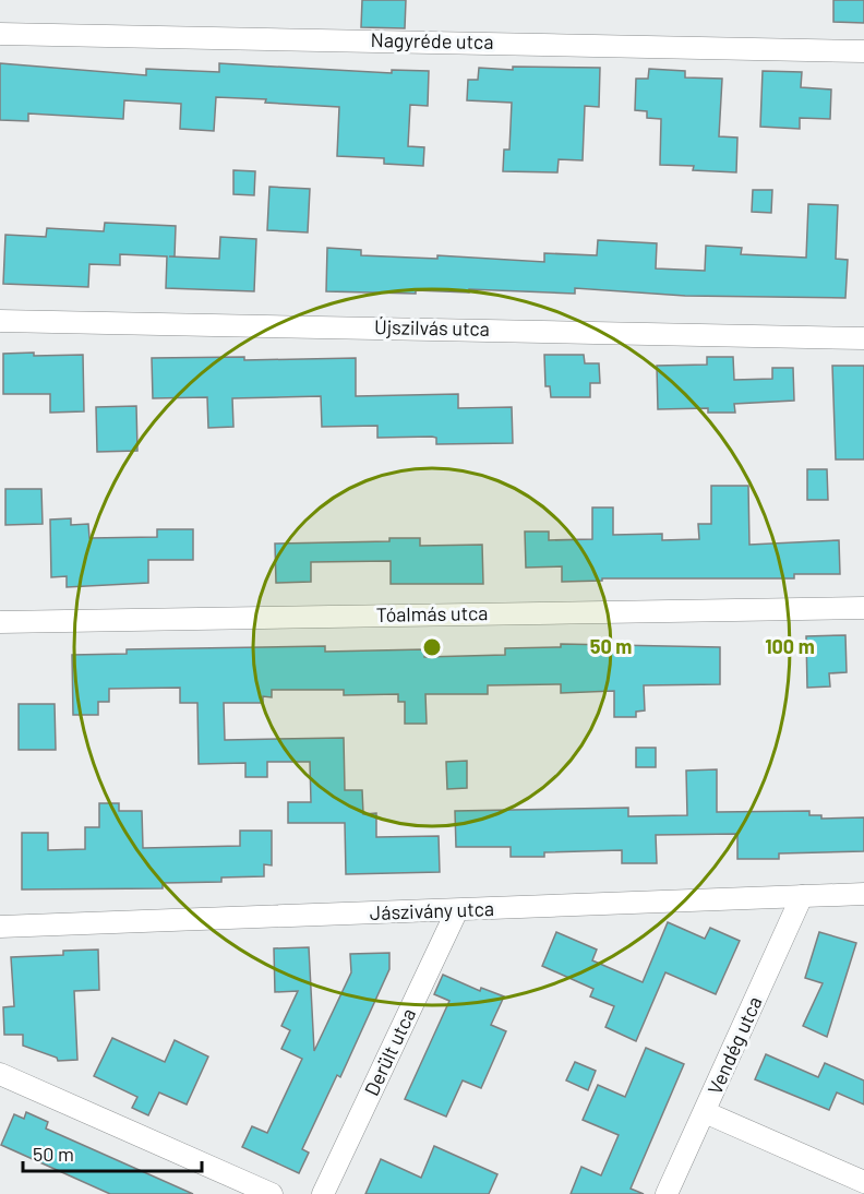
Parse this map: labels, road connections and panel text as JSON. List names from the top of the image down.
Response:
{
  "streets": {
    "street": [
      "Nagyréde utca",
      "Újszilvás utca",
      "Tóalmás utca",
      "Jászivány utca",
      "Vendég utca",
      "Derült utca"
    ]
  },
  "crossings": [
    ["Jászivány utca", "Vendég utca"],
    ["Jászivány utca", "Derült utca"]
  ],
  "scale_bar": "50 m",
  "rings": ["50 m", "100 m"]
}
